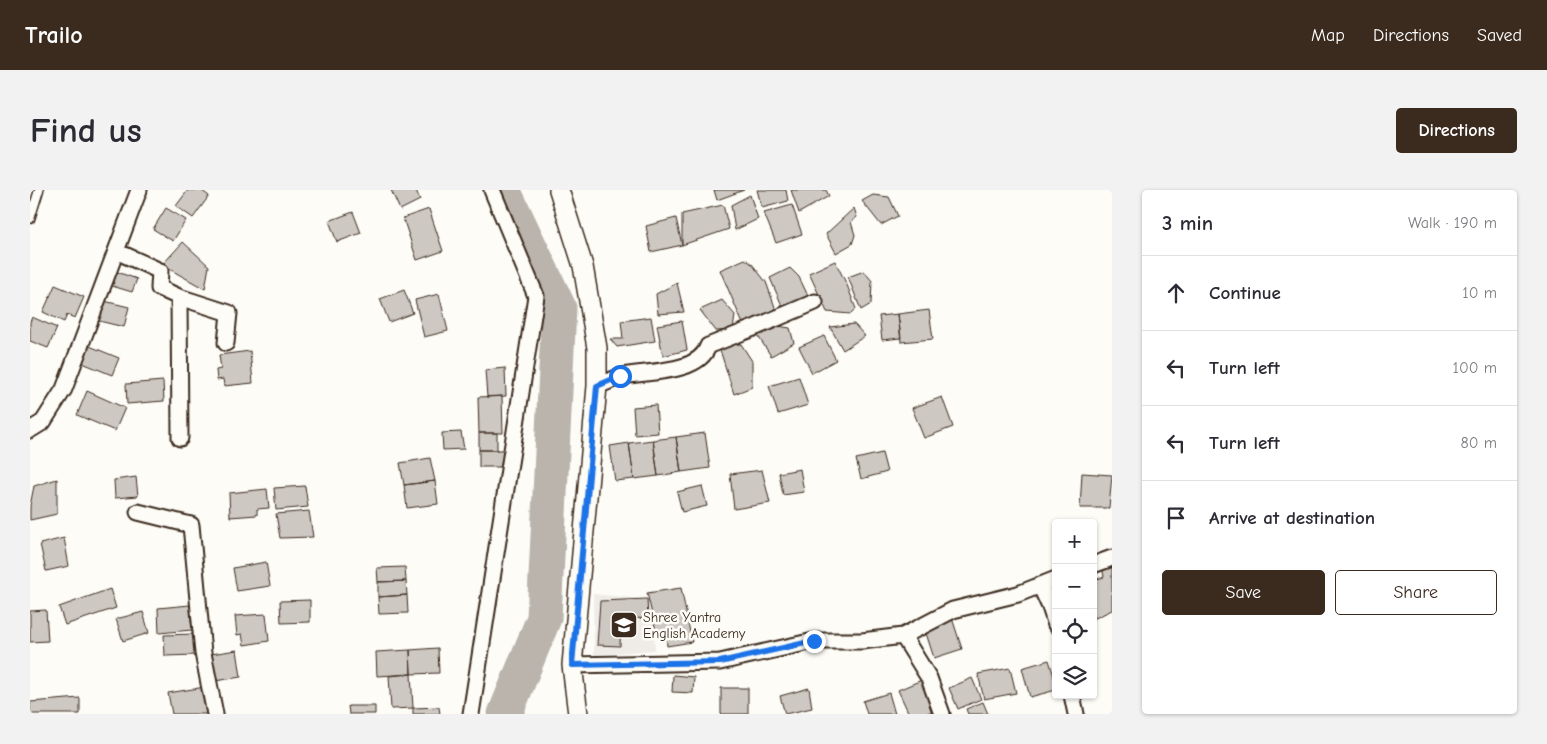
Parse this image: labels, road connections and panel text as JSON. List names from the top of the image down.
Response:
{
  "places": {
    "school or university": ["Shree Yantra English Academy"]
  },
  "page": {
    "header": "Trailo",
    "nav": ["Map", "Directions", "Saved"],
    "buttons": [
      "Directions",
      ["Save", "Share"]
    ],
    "title": "Find us",
    "heading": ["3 min", "Walk · 190 m"],
    "list": [
      ["Continue", "10 m"],
      ["Turn left", "100 m"],
      ["Turn left", "80 m"],
      "Arrive at destination"
    ],
    "map_buttons": ["+", "−"]
  }
}
